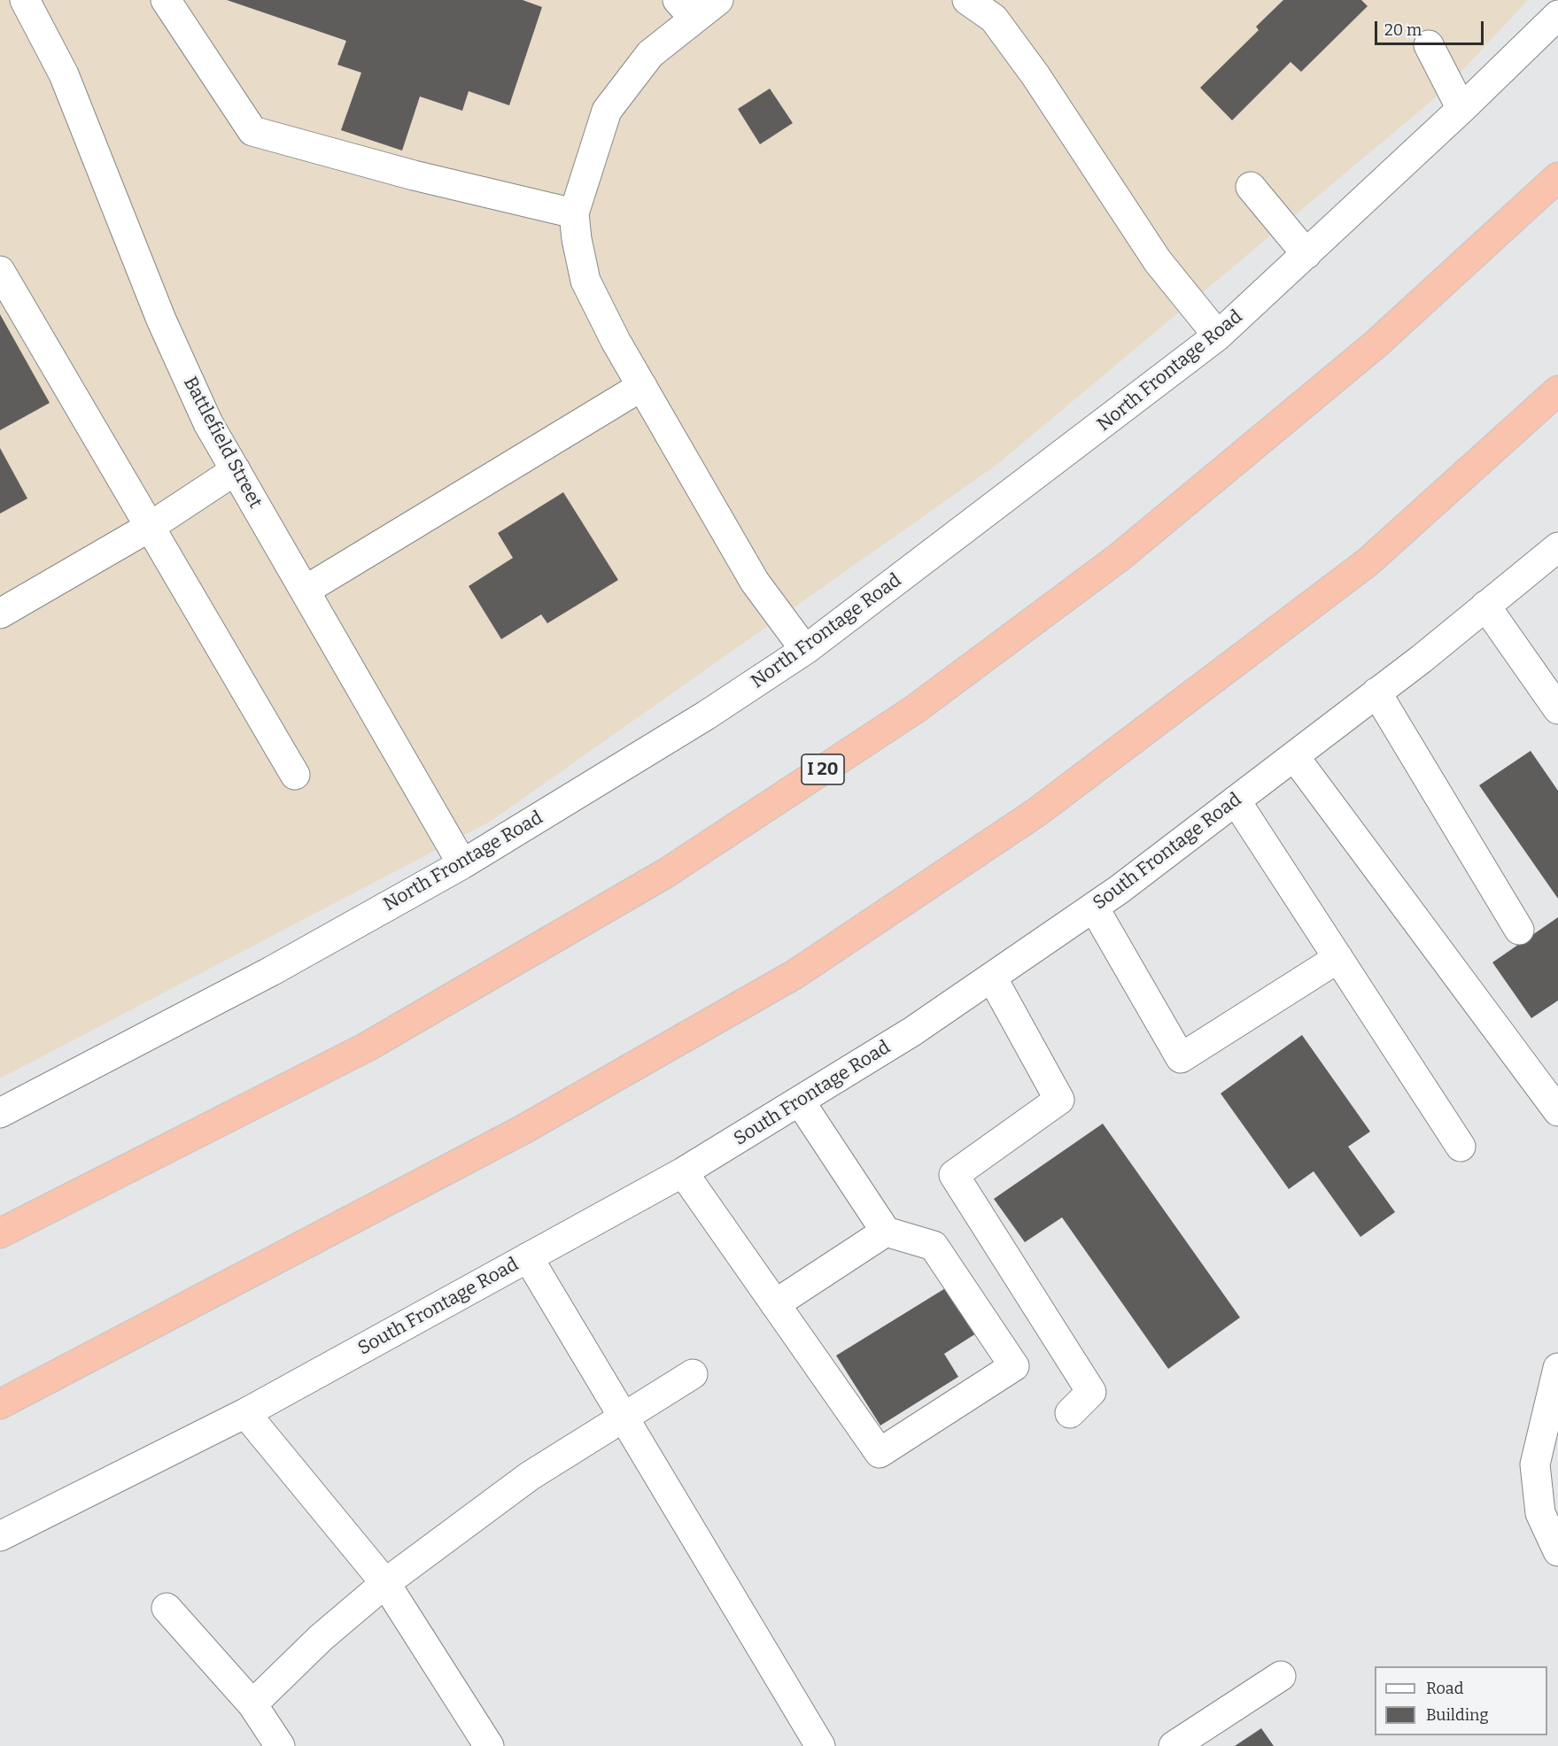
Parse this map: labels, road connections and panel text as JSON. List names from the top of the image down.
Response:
{
  "streets": {
    "highway": ["I 20"],
    "street": ["North Frontage Road", "Battlefield Street", "South Frontage Road"]
  },
  "crossings": [
    ["North Frontage Road", "Battlefield Street"]
  ],
  "legend": ["Road", "Building"],
  "scale_bar": "20 m"
}
